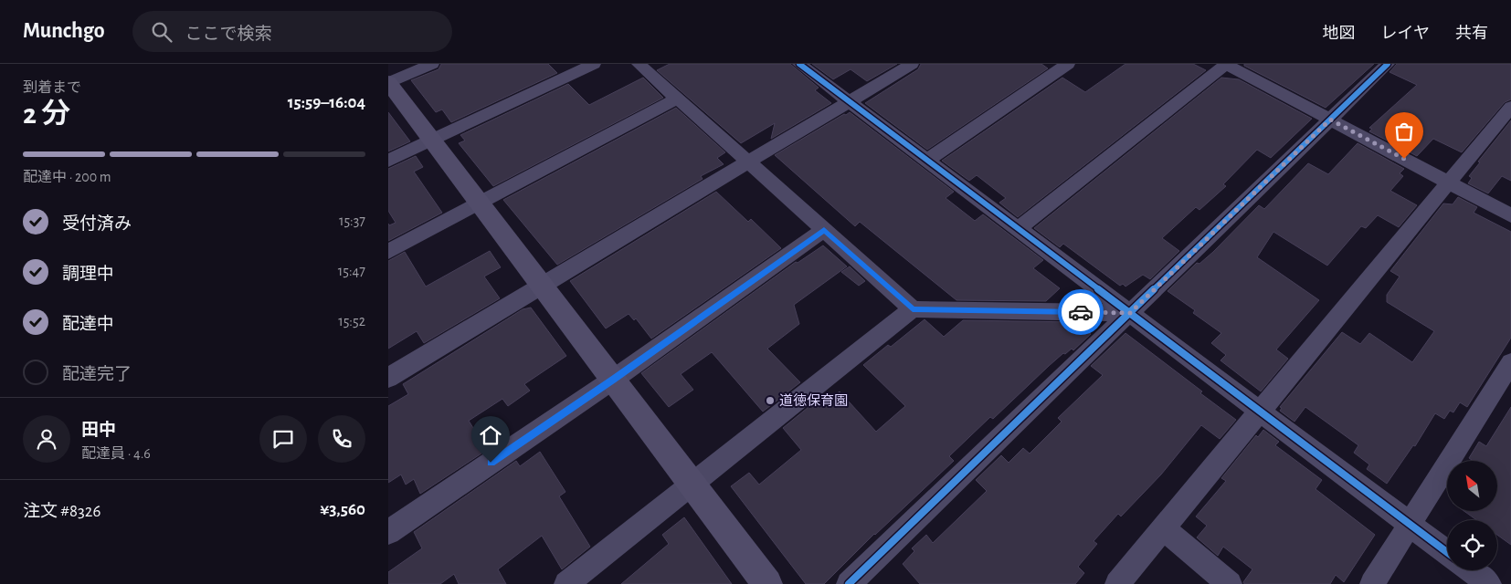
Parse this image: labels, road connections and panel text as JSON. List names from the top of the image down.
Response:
{
  "places": ["道徳保育園"],
  "north": "top left",
  "page": {
    "header": "Munchgo",
    "search": "ここで検索",
    "nav": ["地図", "レイヤ", "共有"],
    "heading": ["2 分", "到着まで", "15:59–16:04"],
    "panel": [
      "田中",
      "配達員 · 4.6",
      "注文 #8326",
      "¥3,560"
    ],
    "bar": "配達中 · 200 m",
    "list": [
      ["受付済み", "15:37"],
      ["調理中", "15:47"],
      ["配達中", "15:52"],
      "配達完了"
    ]
  }
}
